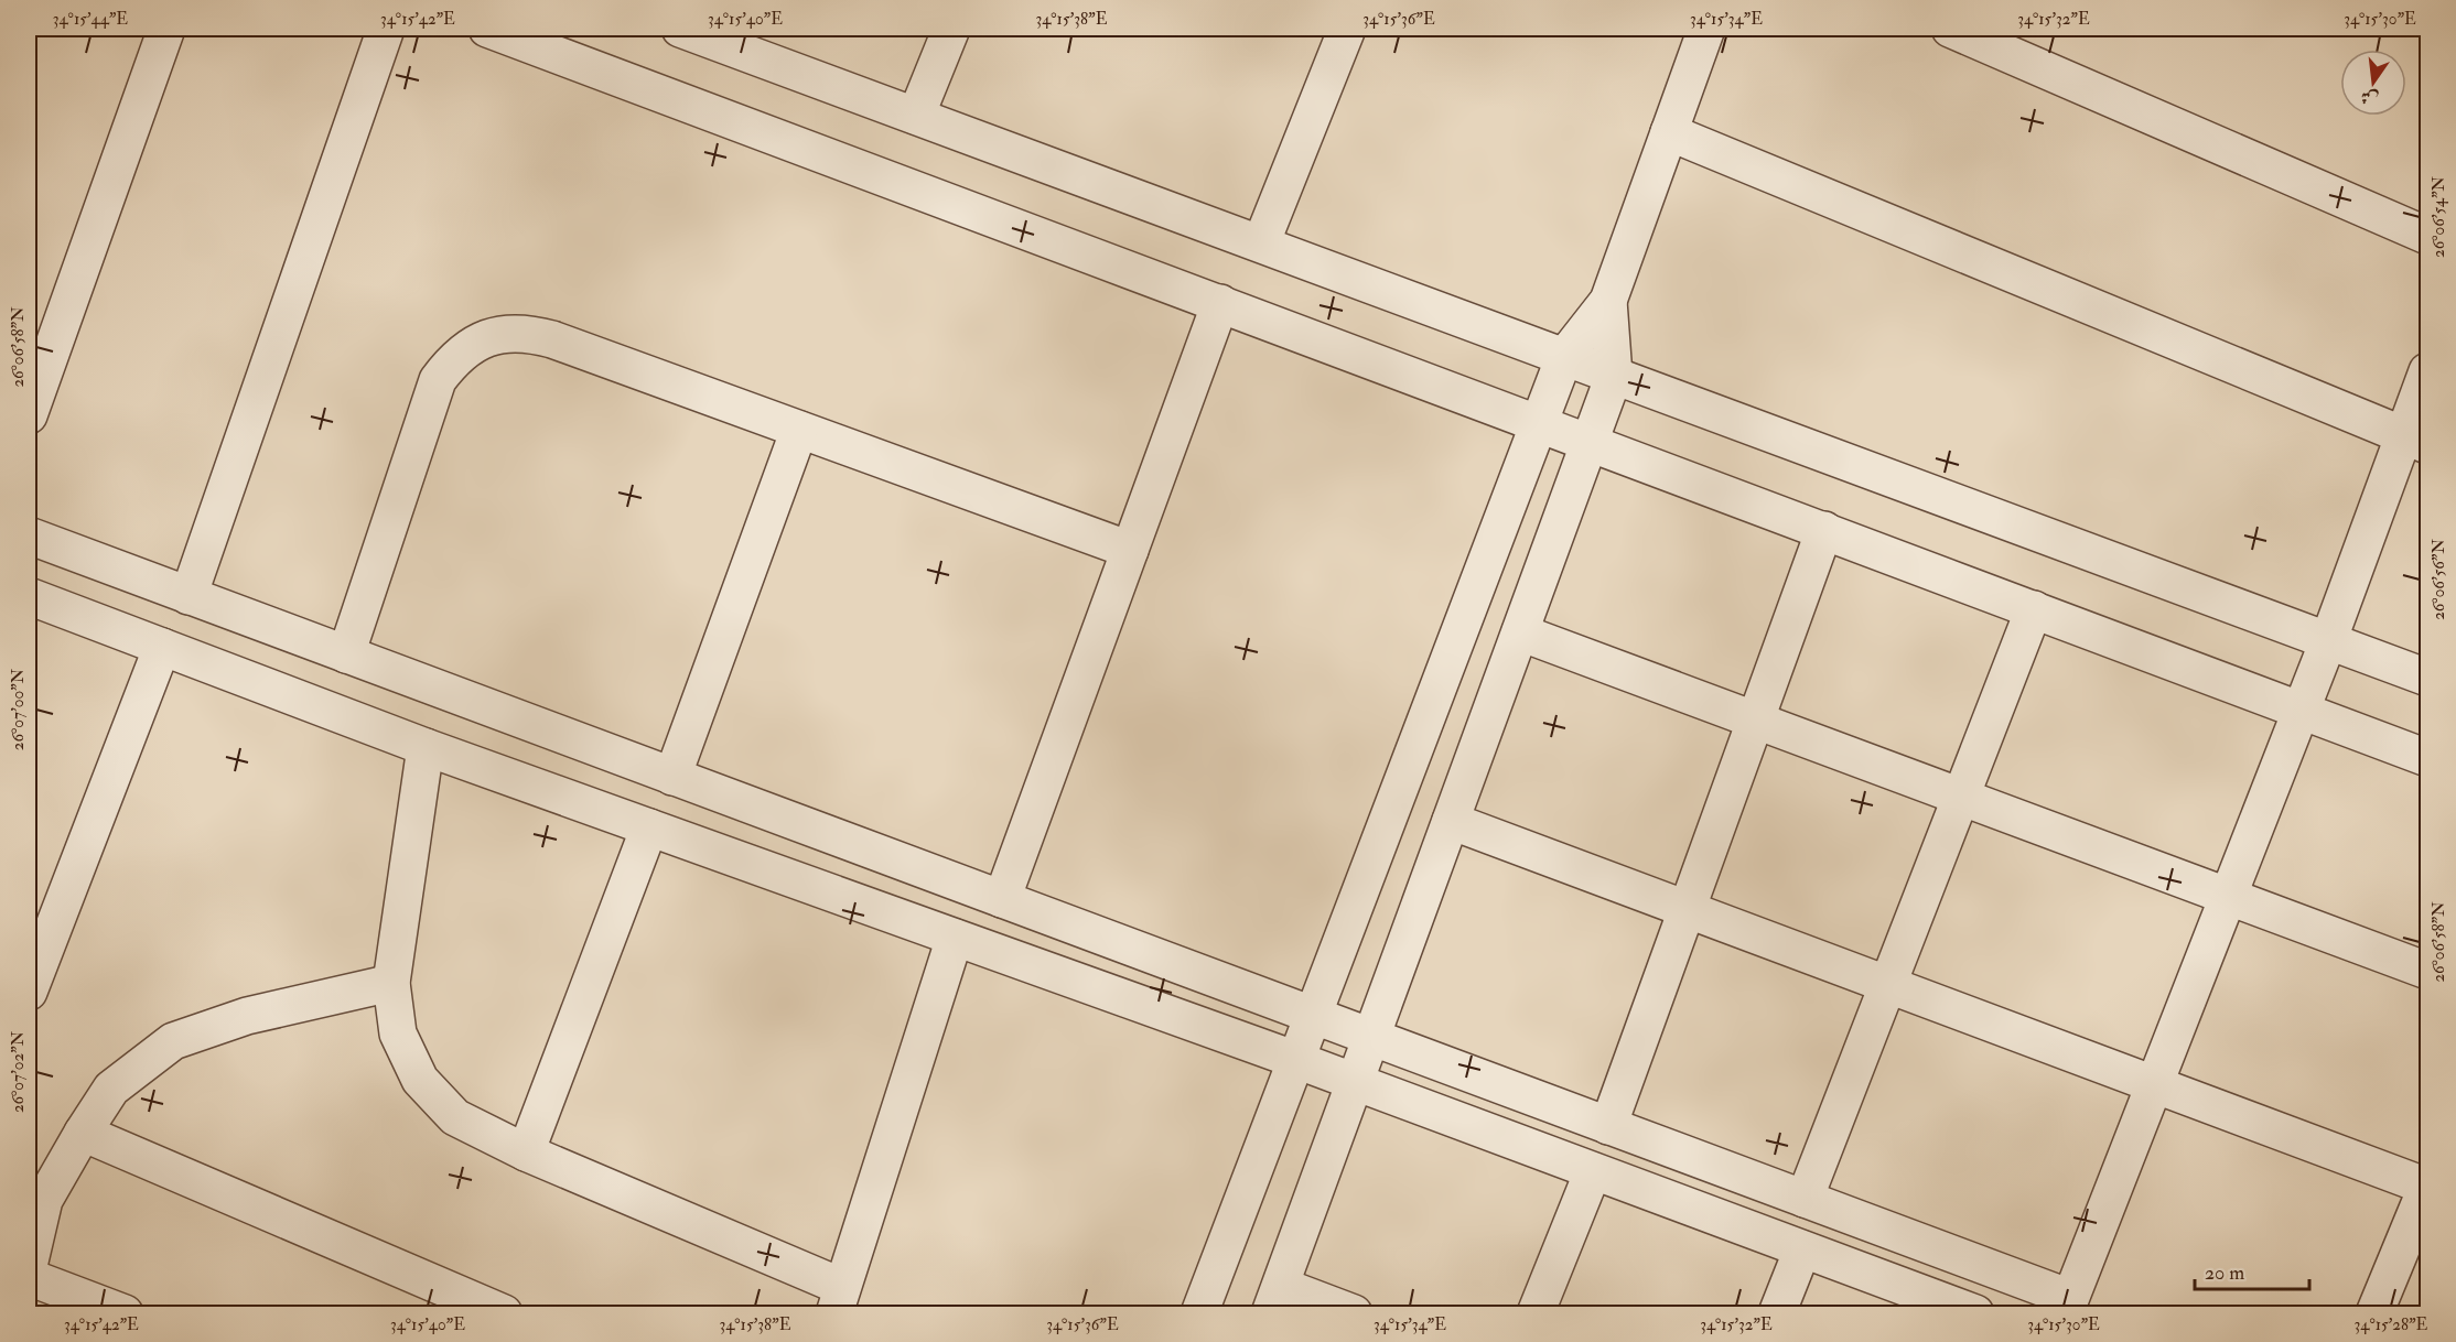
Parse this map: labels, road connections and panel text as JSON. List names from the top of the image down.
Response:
{
  "scale_bar": "20 m",
  "north": "bottom",
  "coordinates": [
    "34°15'44\"E",
    "34°15'42\"E",
    "34°15'40\"E",
    "34°15'38\"E",
    "34°15'36\"E",
    "34°15'34\"E",
    "34°15'32\"E",
    "34°15'30\"E",
    "26°06'54\"N",
    "26°06'58\"N",
    "26°06'56\"N",
    "26°07'00\"N",
    "26°07'02\"N",
    "34°15'28\"E"
  ]
}
